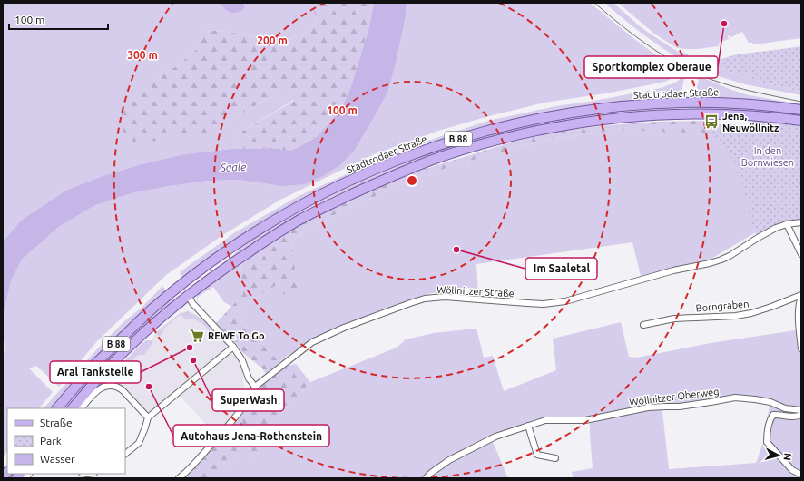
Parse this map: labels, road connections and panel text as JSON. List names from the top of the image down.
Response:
{
  "streets": {
    "main road": ["Stadtrodaer Straße", "B 88"],
    "street": ["Wöllnitzer Straße", "Borngraben", "Wöllnitzer Oberweg"]
  },
  "water": ["Saale"],
  "parks": ["In den Bornwiesen"],
  "places": {
    "other": [
      "Sportkomplex Oberaue",
      "Im Saaletal",
      "Aral Tankstelle",
      "SuperWash",
      "Autohaus Jena-Rothenstein"
    ],
    "bus stop": ["Jena, Neuwöllnitz"],
    "supermarket": ["REWE To Go"]
  },
  "legend": ["Straße", "Park", "Wasser"],
  "scale_bar": "100 m",
  "north": "right",
  "rings": ["200 m", "300 m", "100 m"]
}
